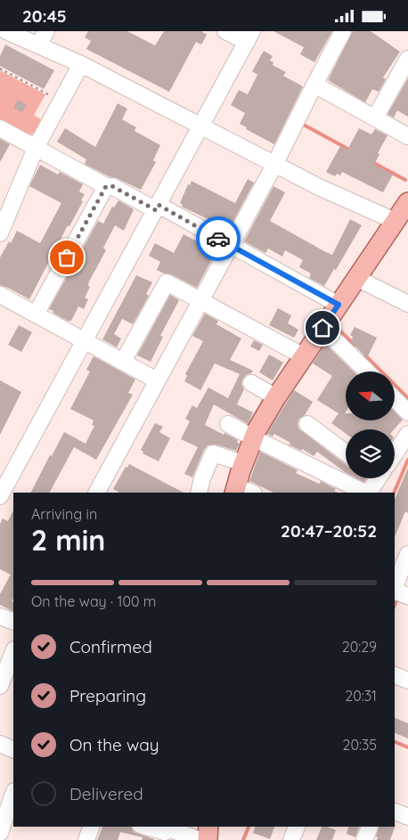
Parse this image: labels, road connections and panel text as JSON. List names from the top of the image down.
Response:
{
  "north": "left",
  "page": {
    "status": "20:45",
    "heading": ["2 min", "Arriving in", "20:47–20:52"],
    "bar": "On the way · 100 m",
    "list": [
      ["Confirmed", "20:29"],
      ["Preparing", "20:31"],
      ["On the way", "20:35"],
      "Delivered"
    ]
  }
}
